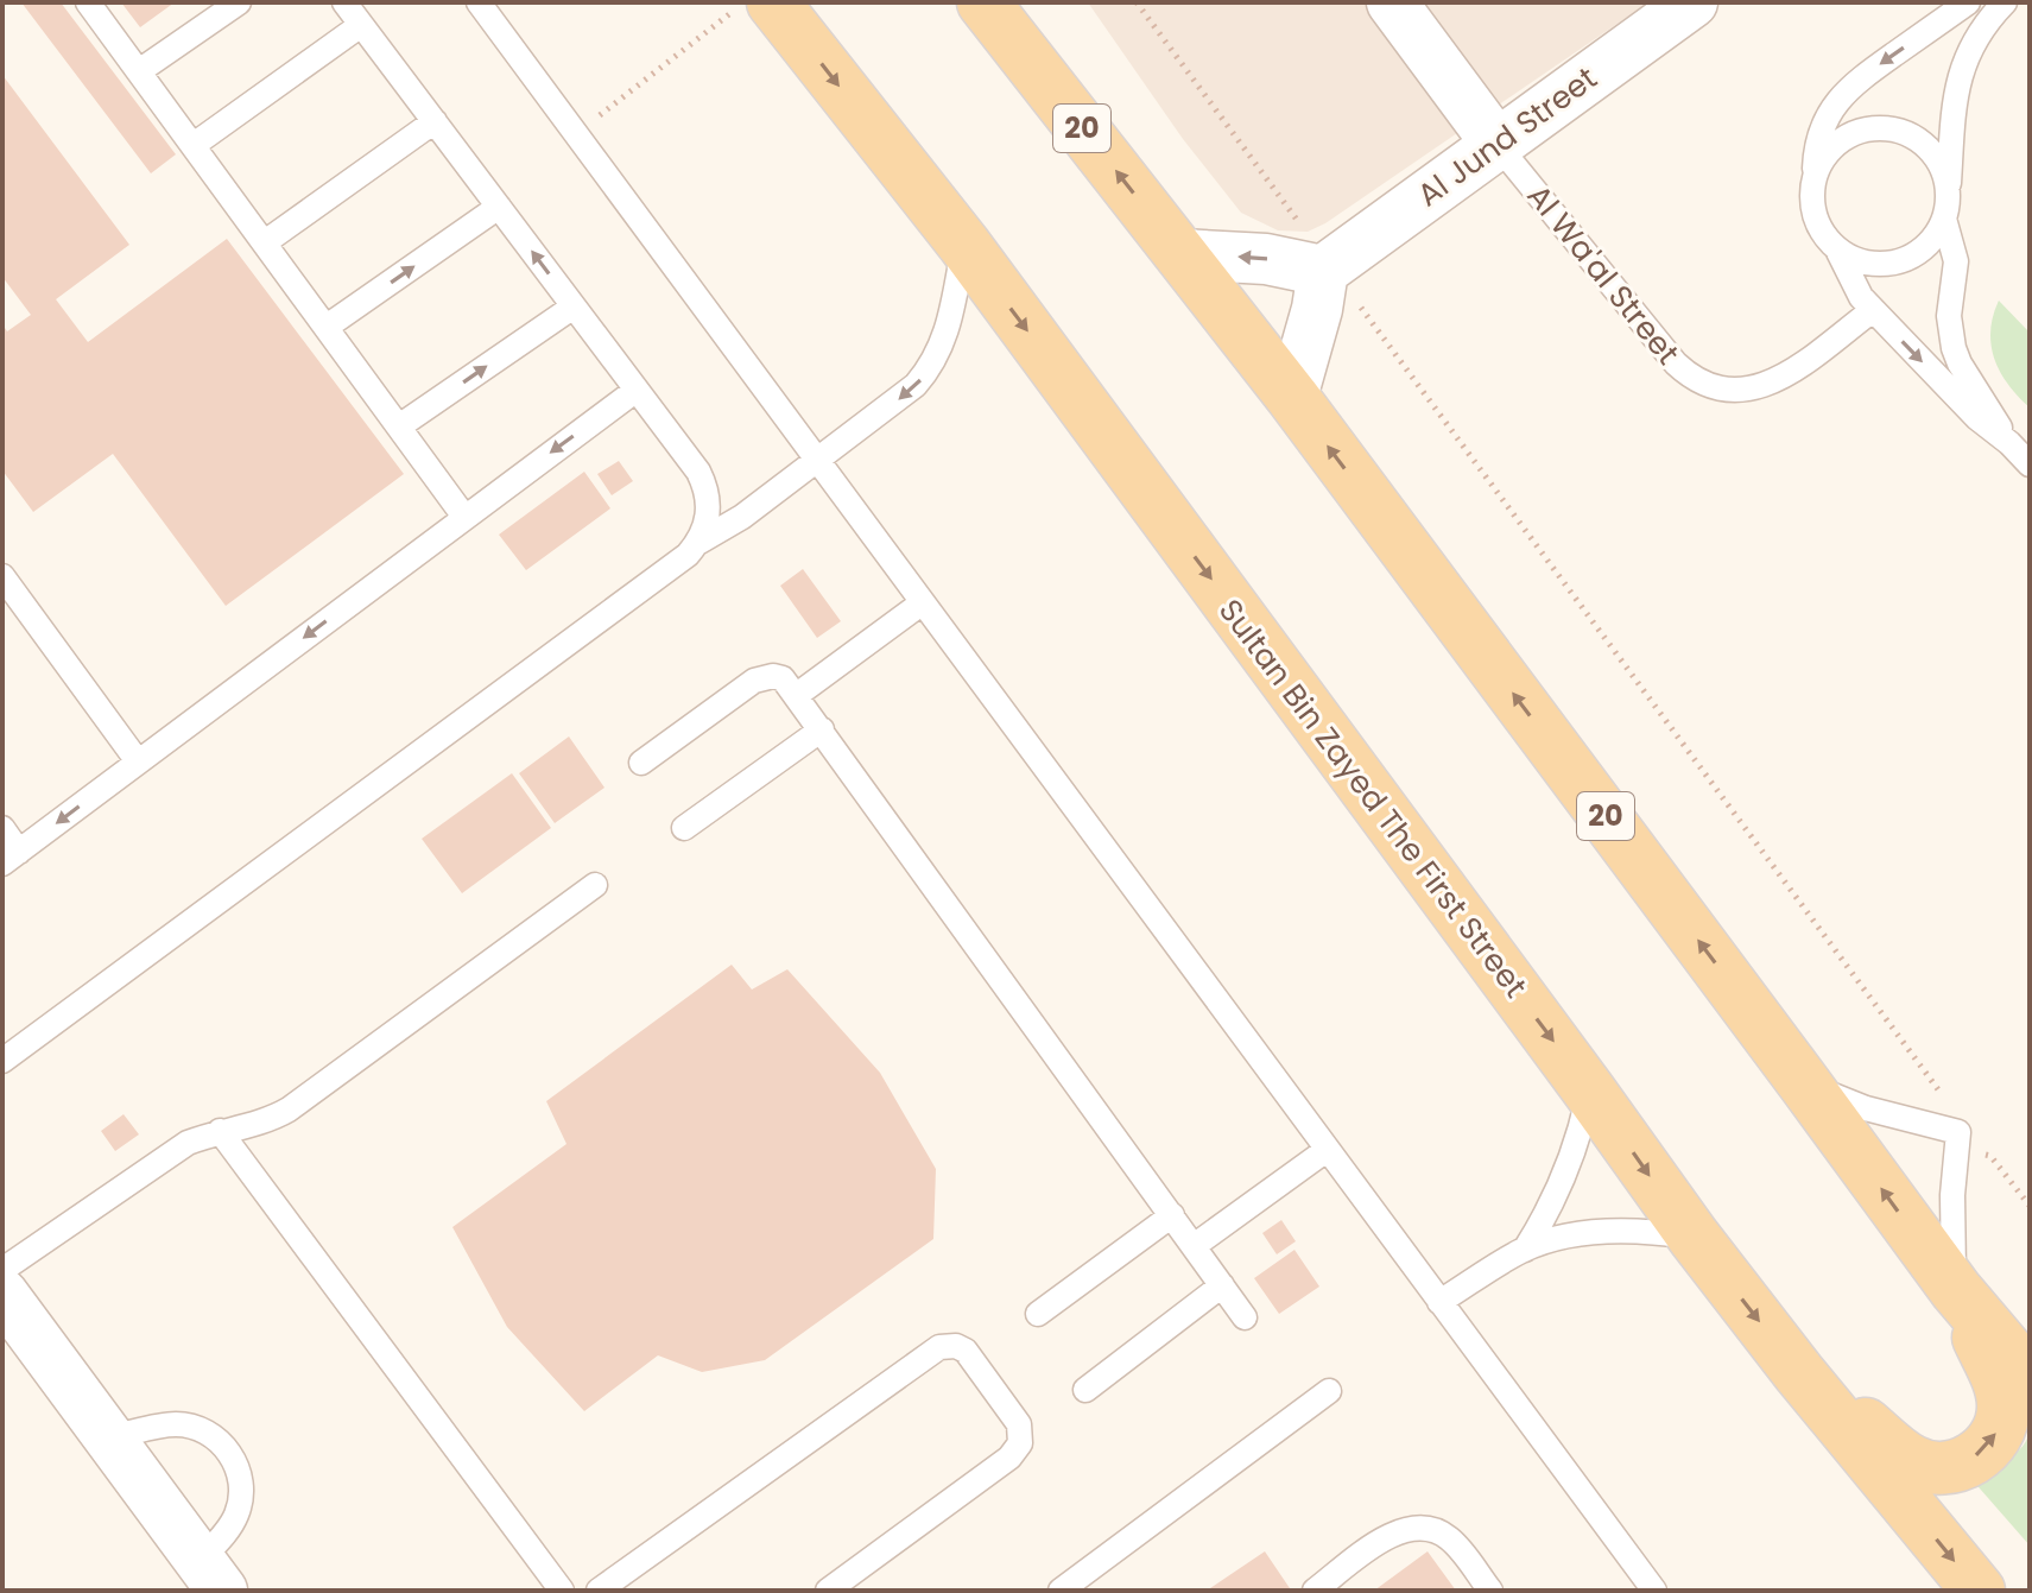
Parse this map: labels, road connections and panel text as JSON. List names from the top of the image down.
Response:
{
  "streets": {
    "main road": ["20", "Sultan Bin Zayed The First Street"],
    "street": ["Al Jund Street", "Al Wa'al Street"]
  },
  "crossings": [
    ["Al Jund Street", "Al Wa'al Street"]
  ]
}
